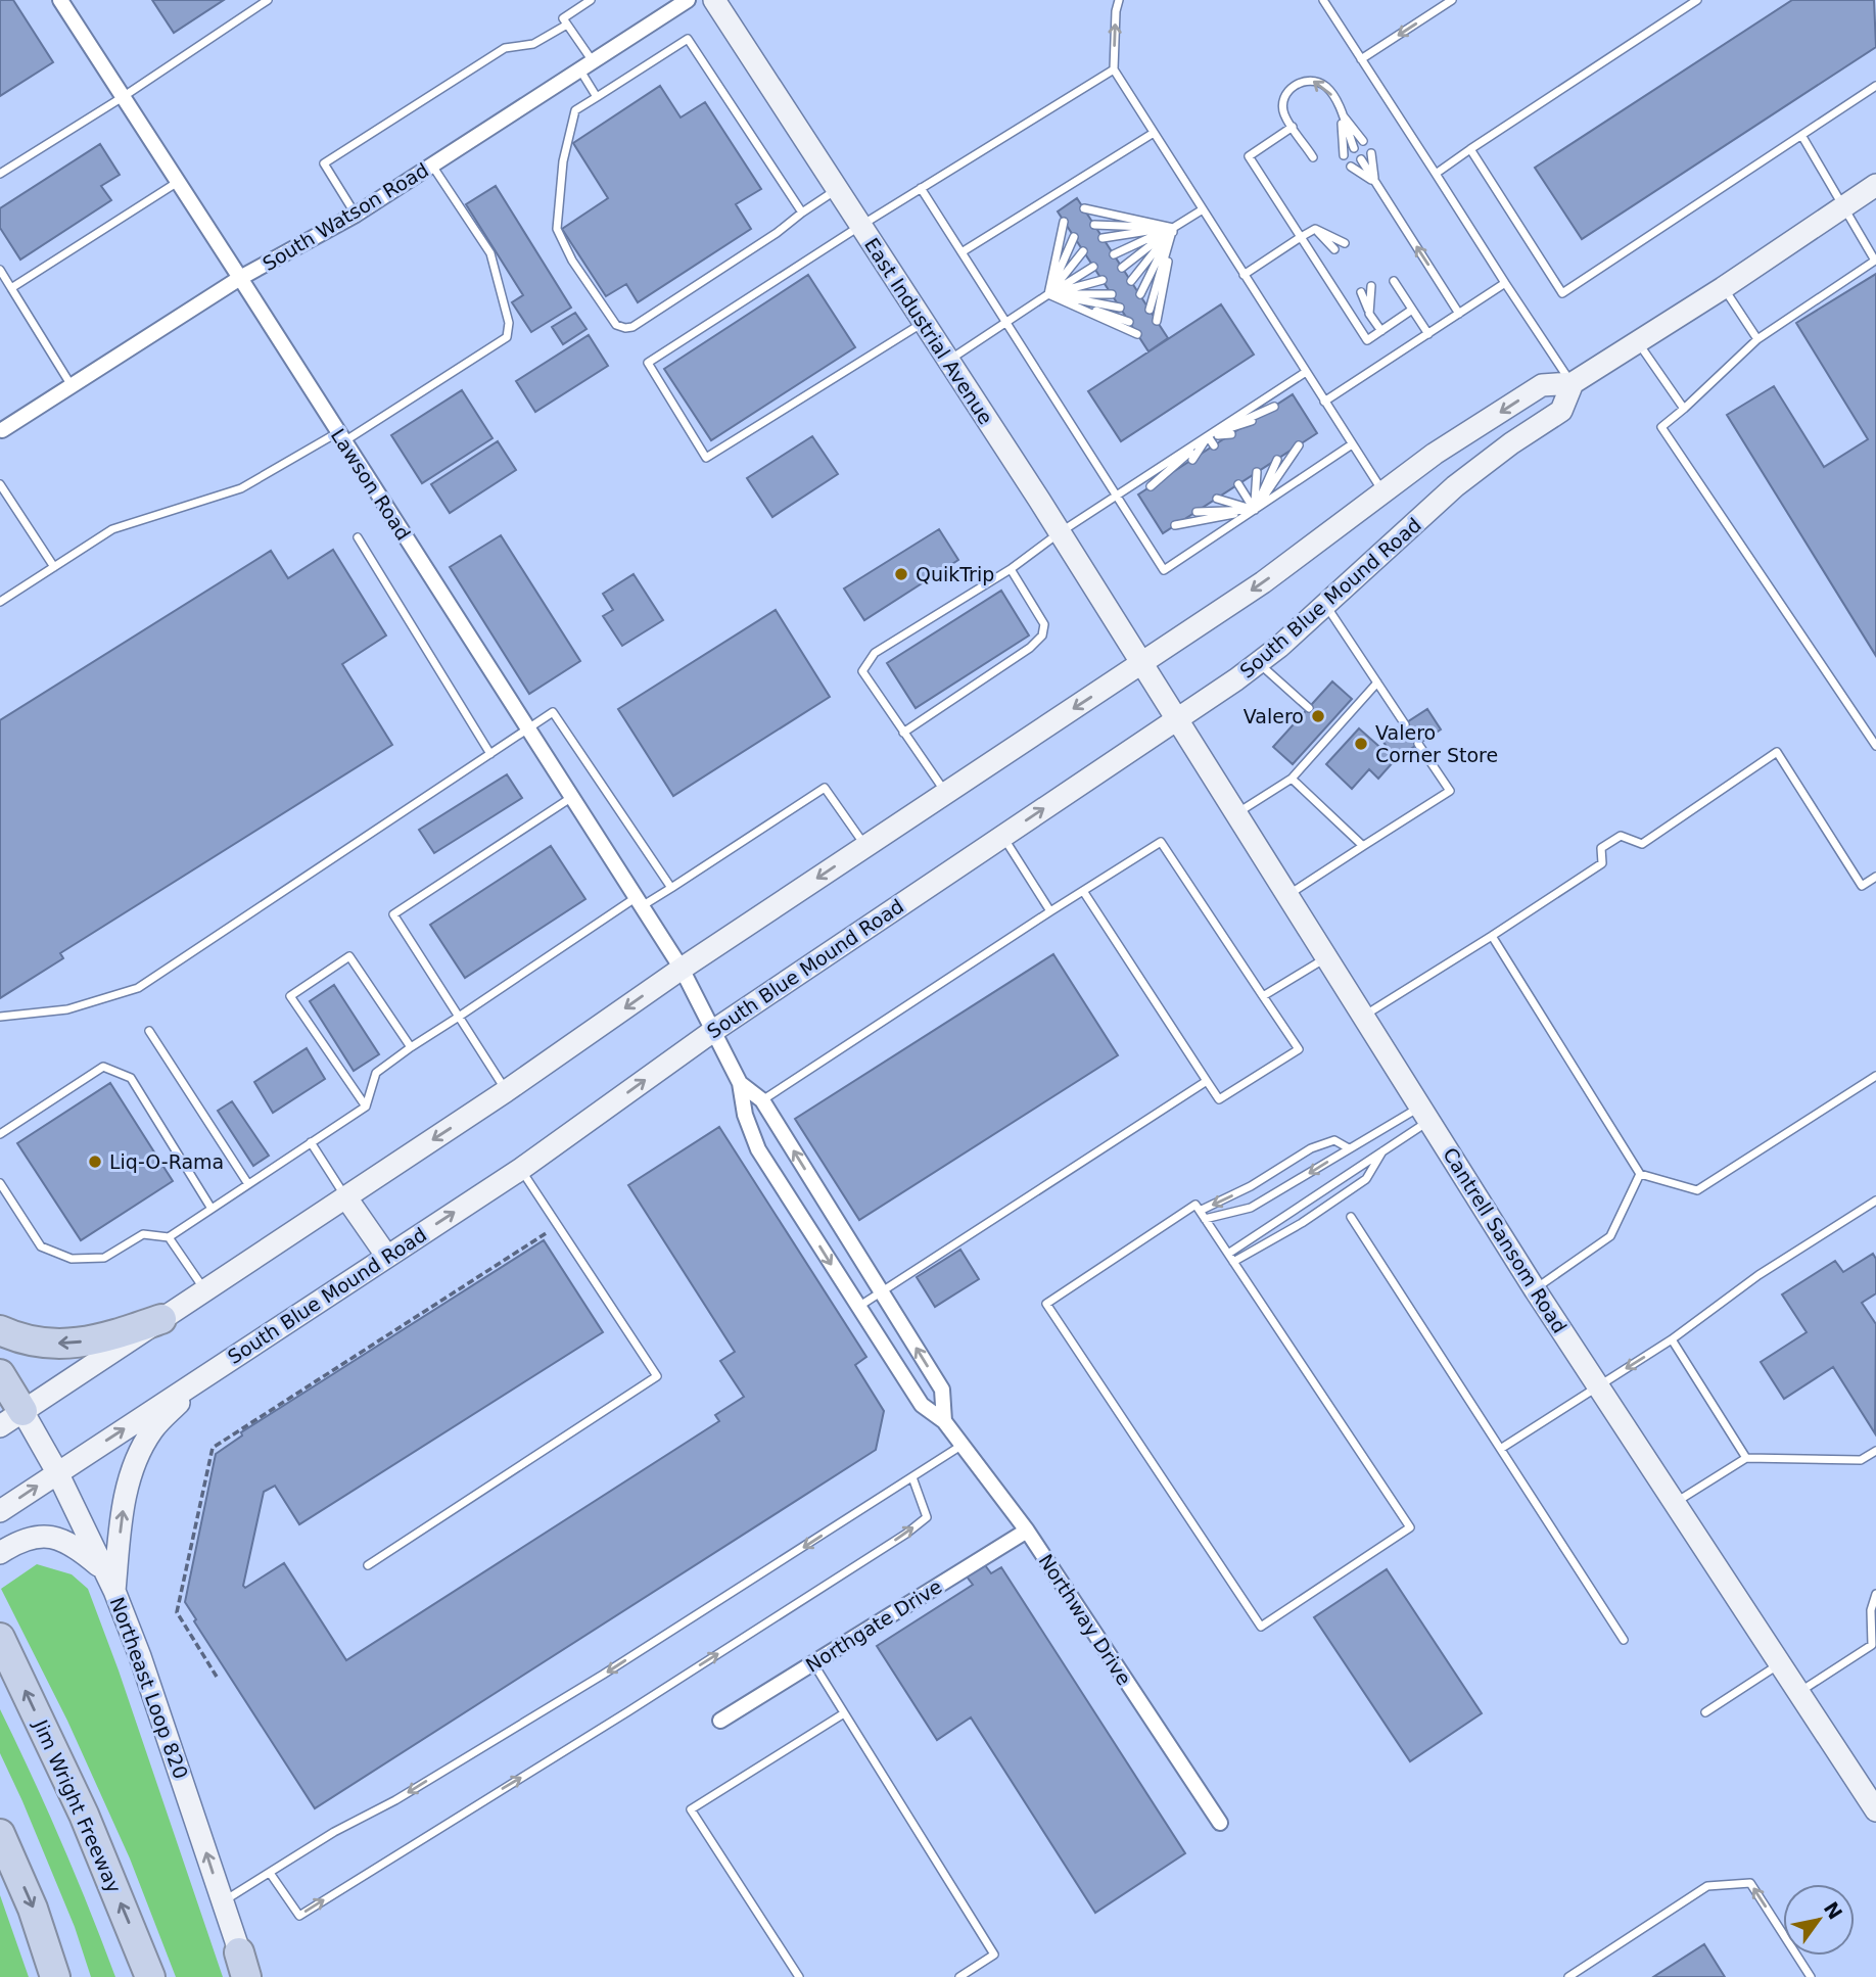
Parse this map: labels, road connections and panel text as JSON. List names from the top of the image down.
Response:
{
  "streets": {
    "highway": ["Jim Wright Freeway"],
    "main road": [
      "East Industrial Avenue",
      "South Blue Mound Road",
      "Cantrell Sansom Road",
      "Northeast Loop 820"
    ],
    "street": [
      "South Watson Road",
      "Lawson Road",
      "Northway Drive",
      "Northgate Drive"
    ]
  },
  "crossings": [
    ["South Watson Road", "Lawson Road"],
    ["East Industrial Avenue", "South Blue Mound Road"],
    ["East Industrial Avenue", "Cantrell Sansom Road"],
    ["Lawson Road", "South Blue Mound Road"],
    ["Lawson Road", "Northway Drive"],
    ["South Blue Mound Road", "Cantrell Sansom Road"],
    ["South Blue Mound Road", "Northway Drive"],
    ["South Blue Mound Road", "Northeast Loop 820"],
    ["Northway Drive", "Northgate Drive"]
  ],
  "one_way": ["Northeast Loop 820"],
  "places": [
    "QuikTrip",
    "Valero",
    "Valero Corner Store",
    "Liq-O-Rama"
  ],
  "north": "top right"
}
